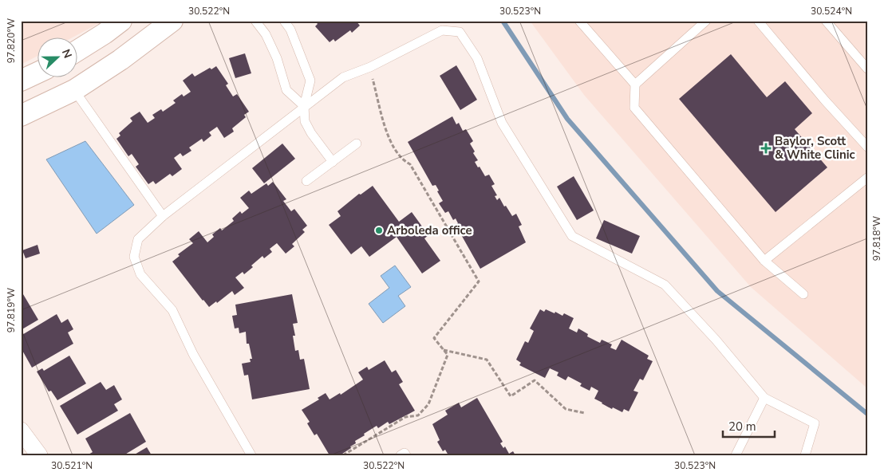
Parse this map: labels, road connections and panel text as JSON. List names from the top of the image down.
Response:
{
  "places": {
    "health": ["Baylor, Scott & White Clinic"],
    "other": ["Arboleda office"]
  },
  "scale_bar": "20 m",
  "north": "right",
  "coordinates": [
    "30.522°N",
    "30.523°N",
    "30.524°N",
    "97.820°W",
    "97.818°W",
    "97.819°W",
    "30.521°N"
  ]
}
